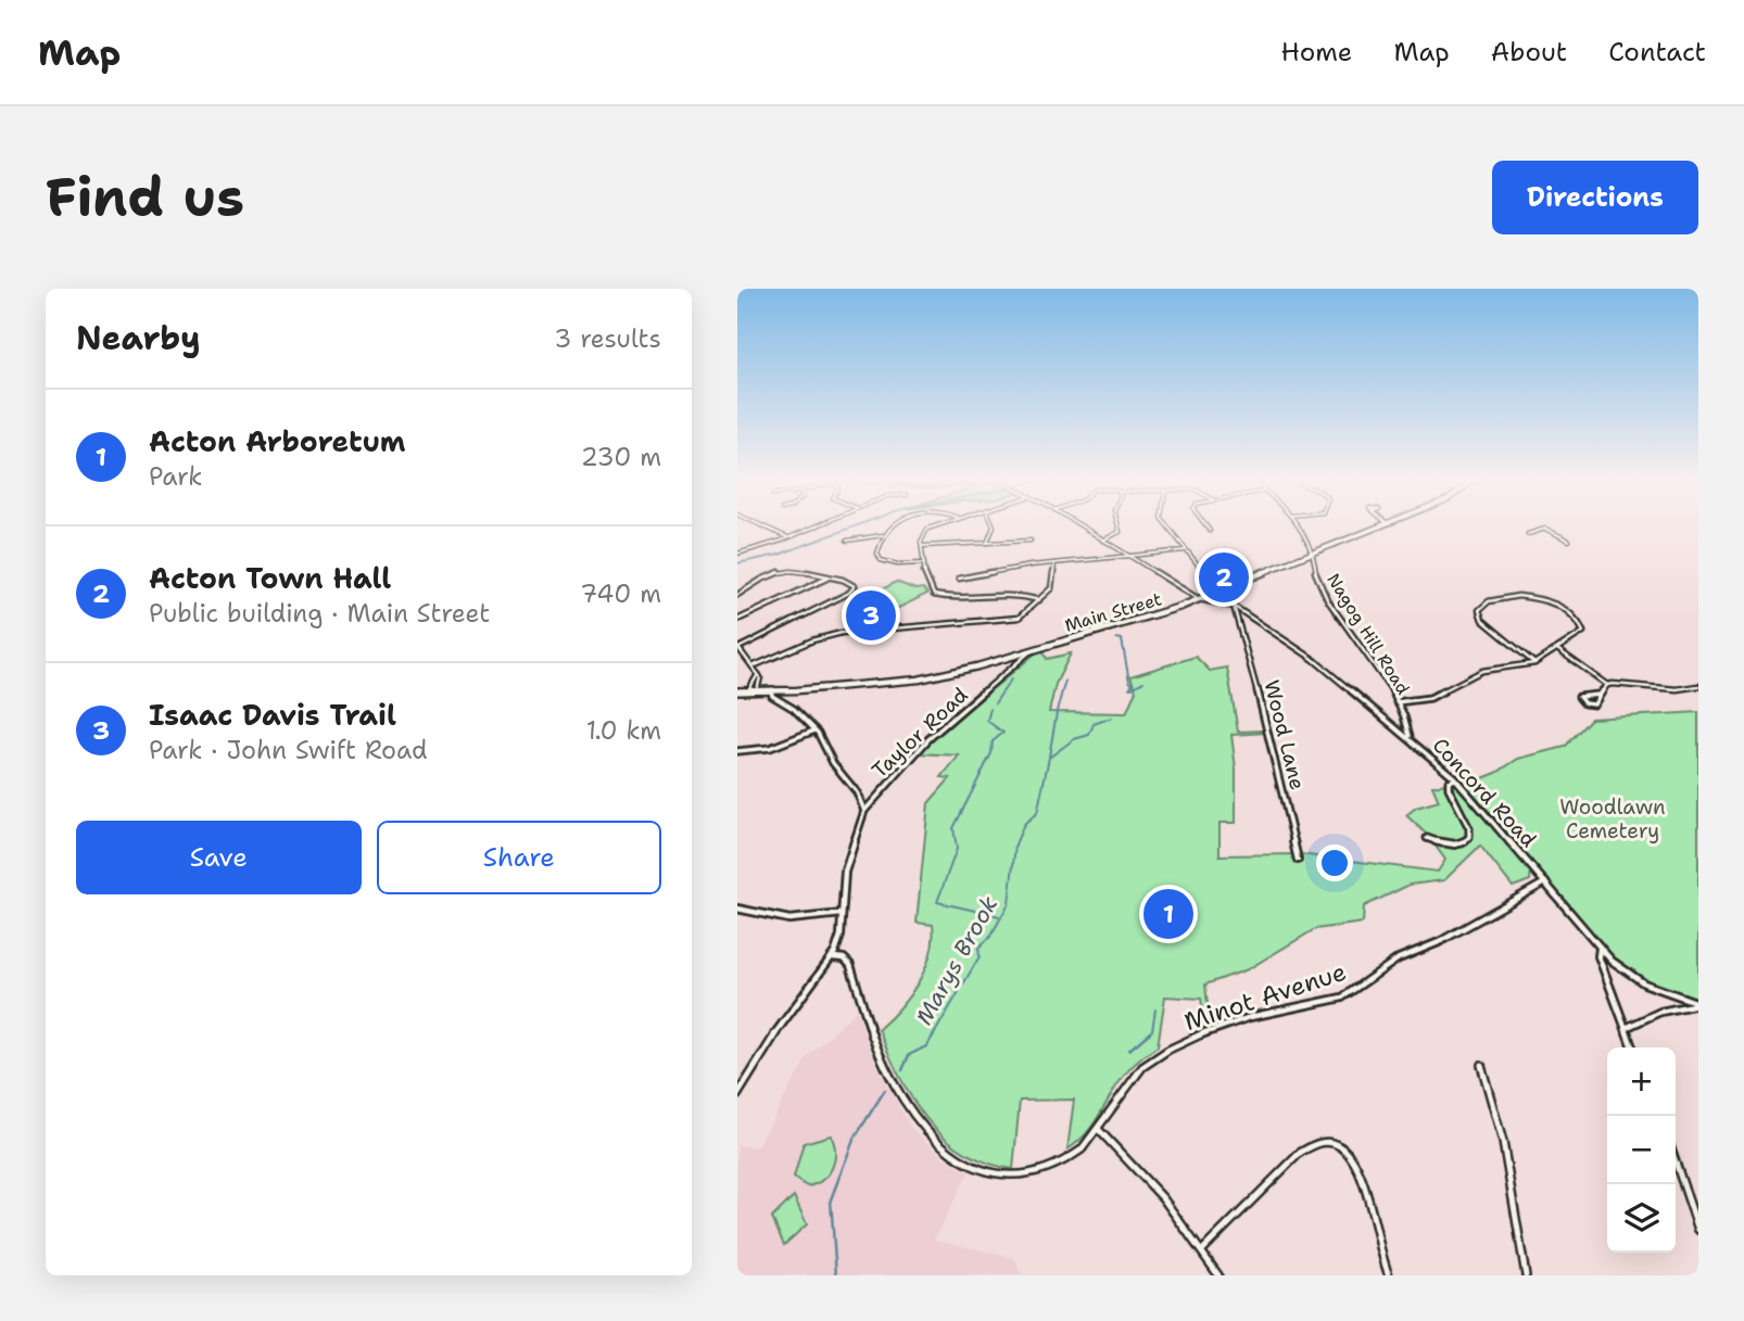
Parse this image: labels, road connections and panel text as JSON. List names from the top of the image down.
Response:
{
  "streets": {
    "main road": ["Main Street"],
    "street": [
      "Nagog Hill Road",
      "Taylor Road",
      "Wood Lane",
      "Concord Road",
      "Minot Avenue"
    ]
  },
  "crossings": [
    ["Main Street", "Nagog Hill Road"],
    ["Main Street", "Taylor Road"],
    ["Main Street", "Concord Road"],
    ["Nagog Hill Road", "Concord Road"],
    ["Taylor Road", "Minot Avenue"],
    ["Wood Lane", "Concord Road"],
    ["Concord Road", "Minot Avenue"]
  ],
  "water": ["Marys Brook"],
  "parks": ["Woodlawn Cemetery"],
  "page": {
    "header": "Map",
    "nav": [
      "Home",
      "Map",
      "About",
      "Contact"
    ],
    "buttons": [
      "Directions",
      ["Save", "Share"]
    ],
    "title": "Find us",
    "heading": ["Nearby", "3 results"],
    "list": [
      {
        "mark": "1",
        "name": "Acton Arboretum",
        "note": "Park",
        "value": "230 m"
      },
      {
        "mark": "2",
        "name": "Acton Town Hall",
        "note": "Public building · Main Street",
        "value": "740 m"
      },
      {
        "mark": "3",
        "name": "Isaac Davis Trail",
        "note": "Park · John Swift Road",
        "value": "1.0 km"
      }
    ],
    "pins": ["2", "3", "1"],
    "map_buttons": ["+", "−"]
  }
}
